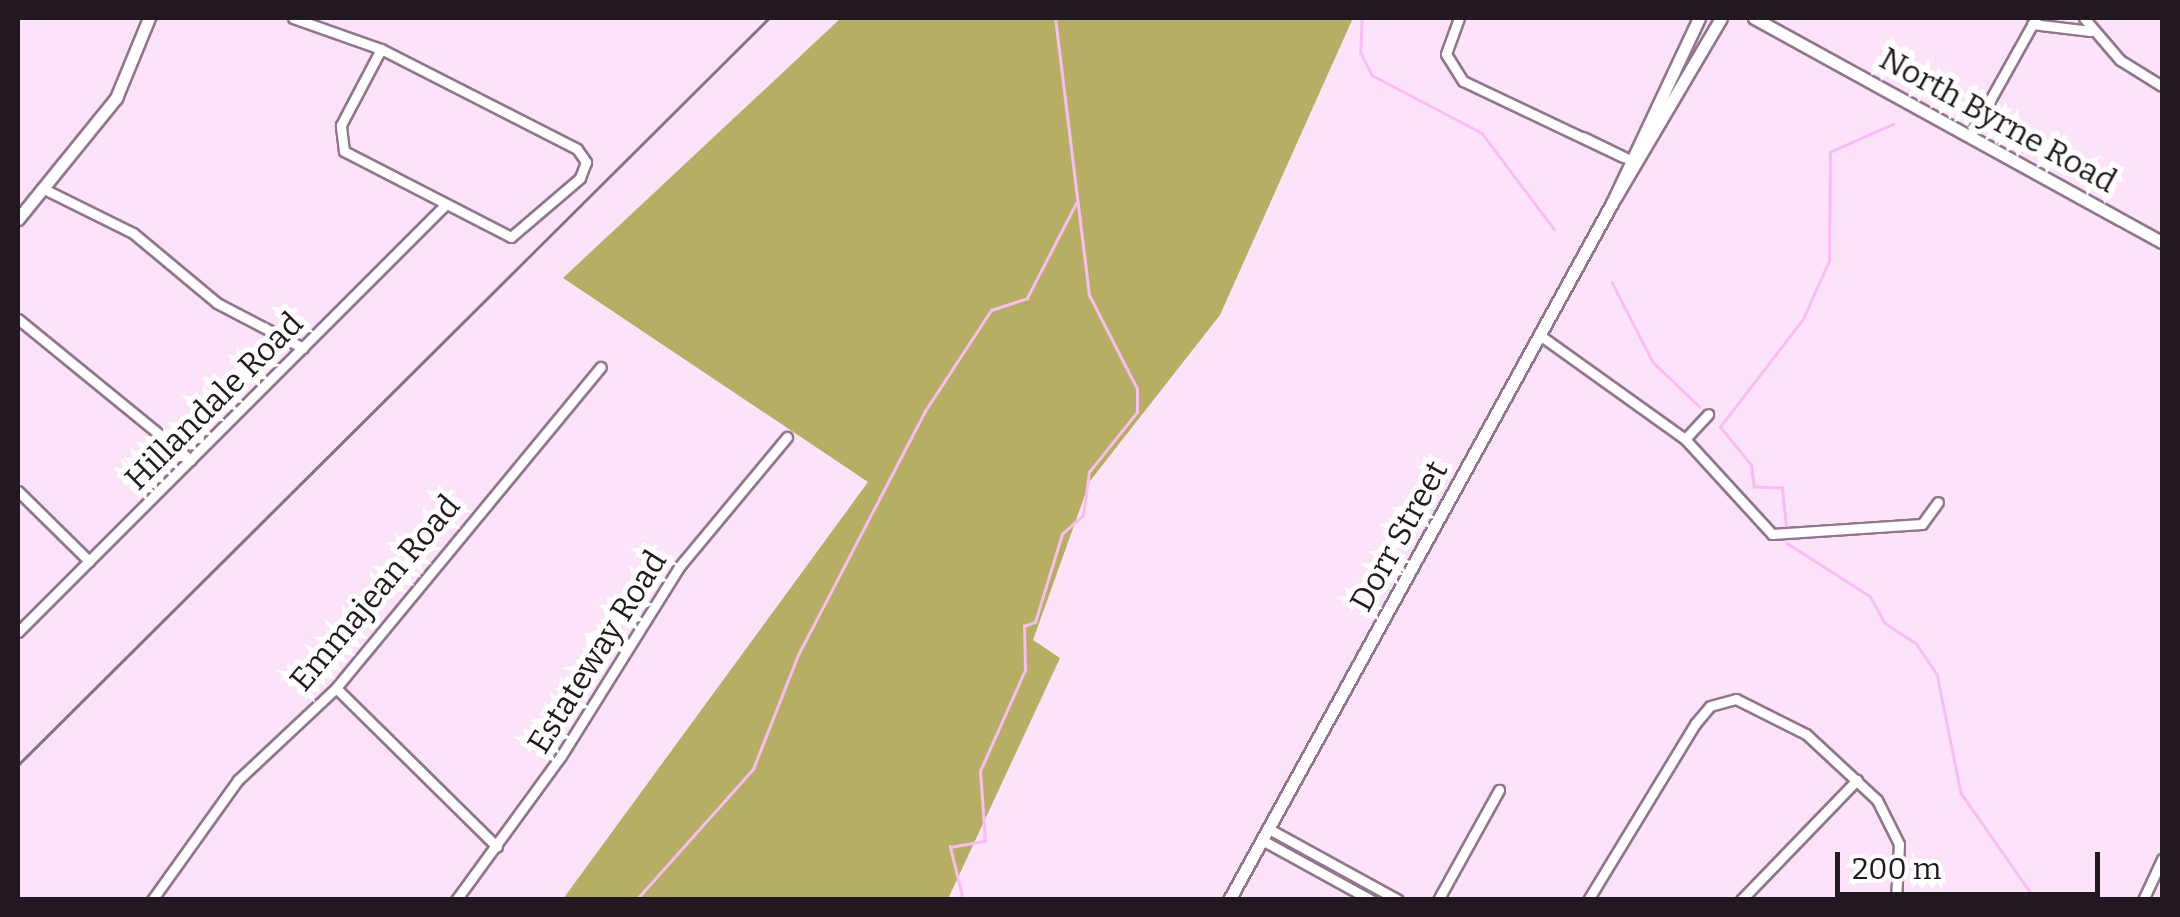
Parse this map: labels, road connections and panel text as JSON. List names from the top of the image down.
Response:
{
  "streets": {
    "main road": ["North Byrne Road", "Dorr Street"],
    "street": ["Hillandale Road", "Emmajean Road", "Estateway Road"]
  },
  "scale_bar": "200 m"
}
